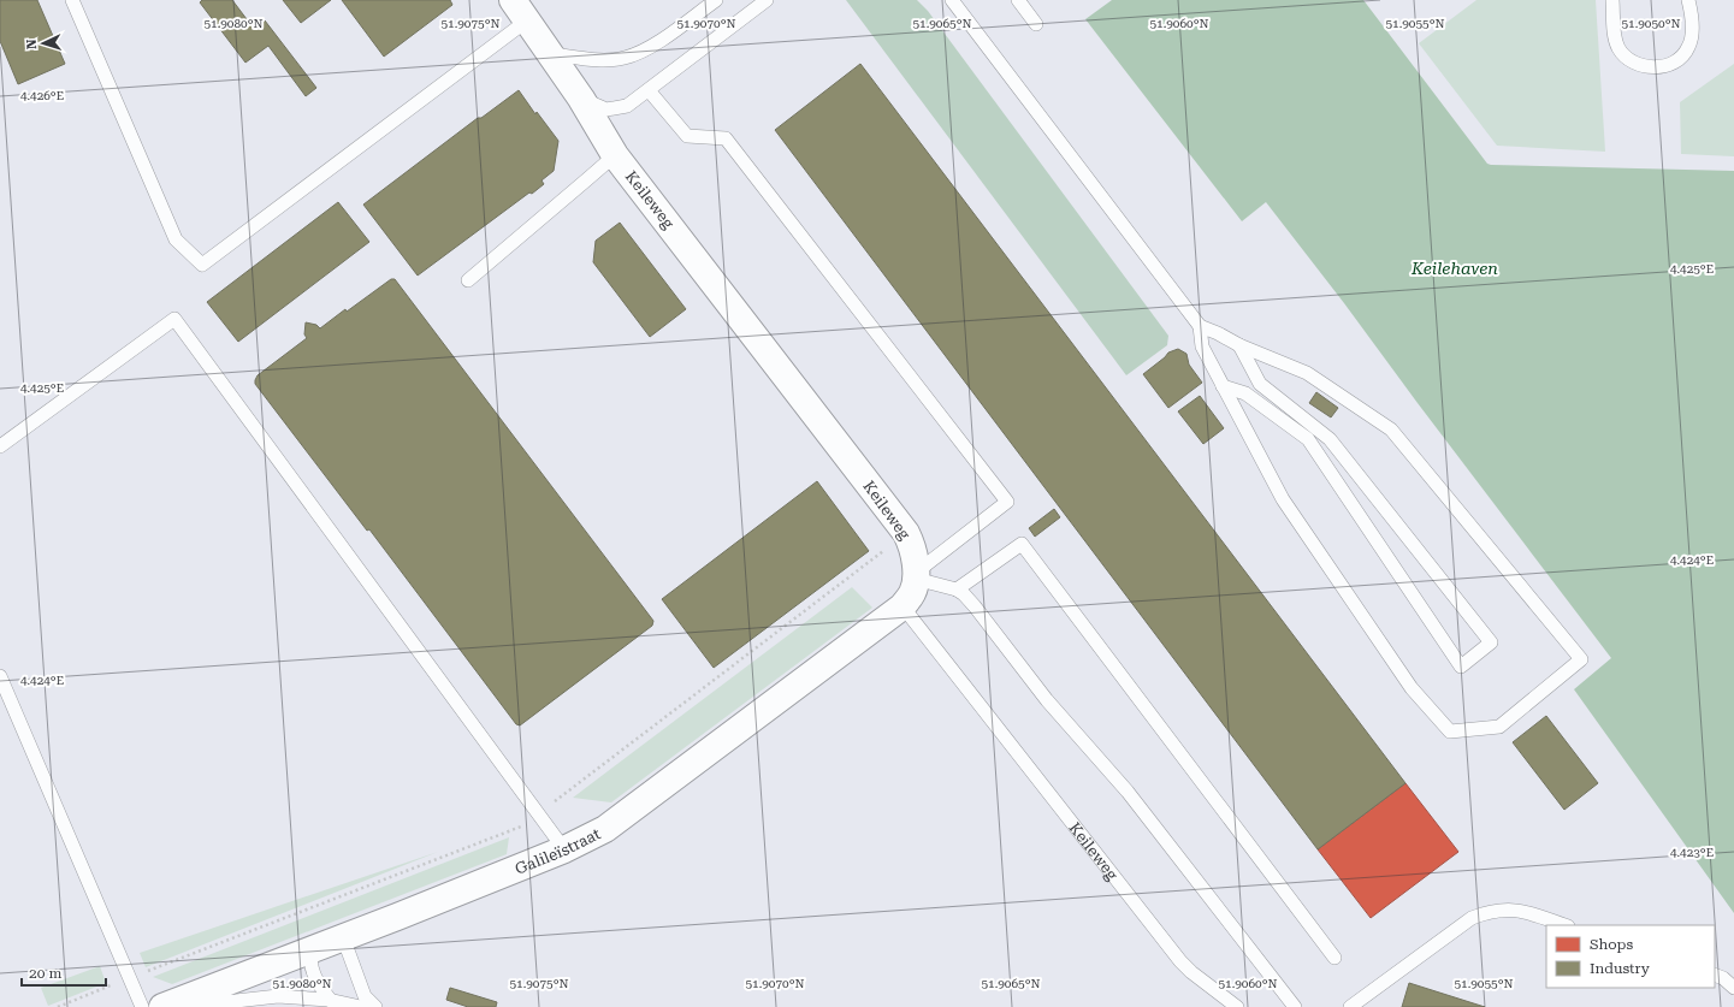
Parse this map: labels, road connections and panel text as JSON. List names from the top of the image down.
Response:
{
  "streets": {
    "street": ["Keileweg", "Galileïstraat"]
  },
  "crossings": [
    ["Keileweg", "Galileïstraat"]
  ],
  "water": ["Keilehaven"],
  "legend": ["Shops", "Industry"],
  "scale_bar": "20 m",
  "north": "left",
  "coordinates": [
    "51.9080°N",
    "51.9075°N",
    "51.9070°N",
    "51.9065°N",
    "51.9060°N",
    "51.9055°N",
    "51.9050°N",
    "4.426°E",
    "4.425°E",
    "4.424°E",
    "4.423°E"
  ]
}
